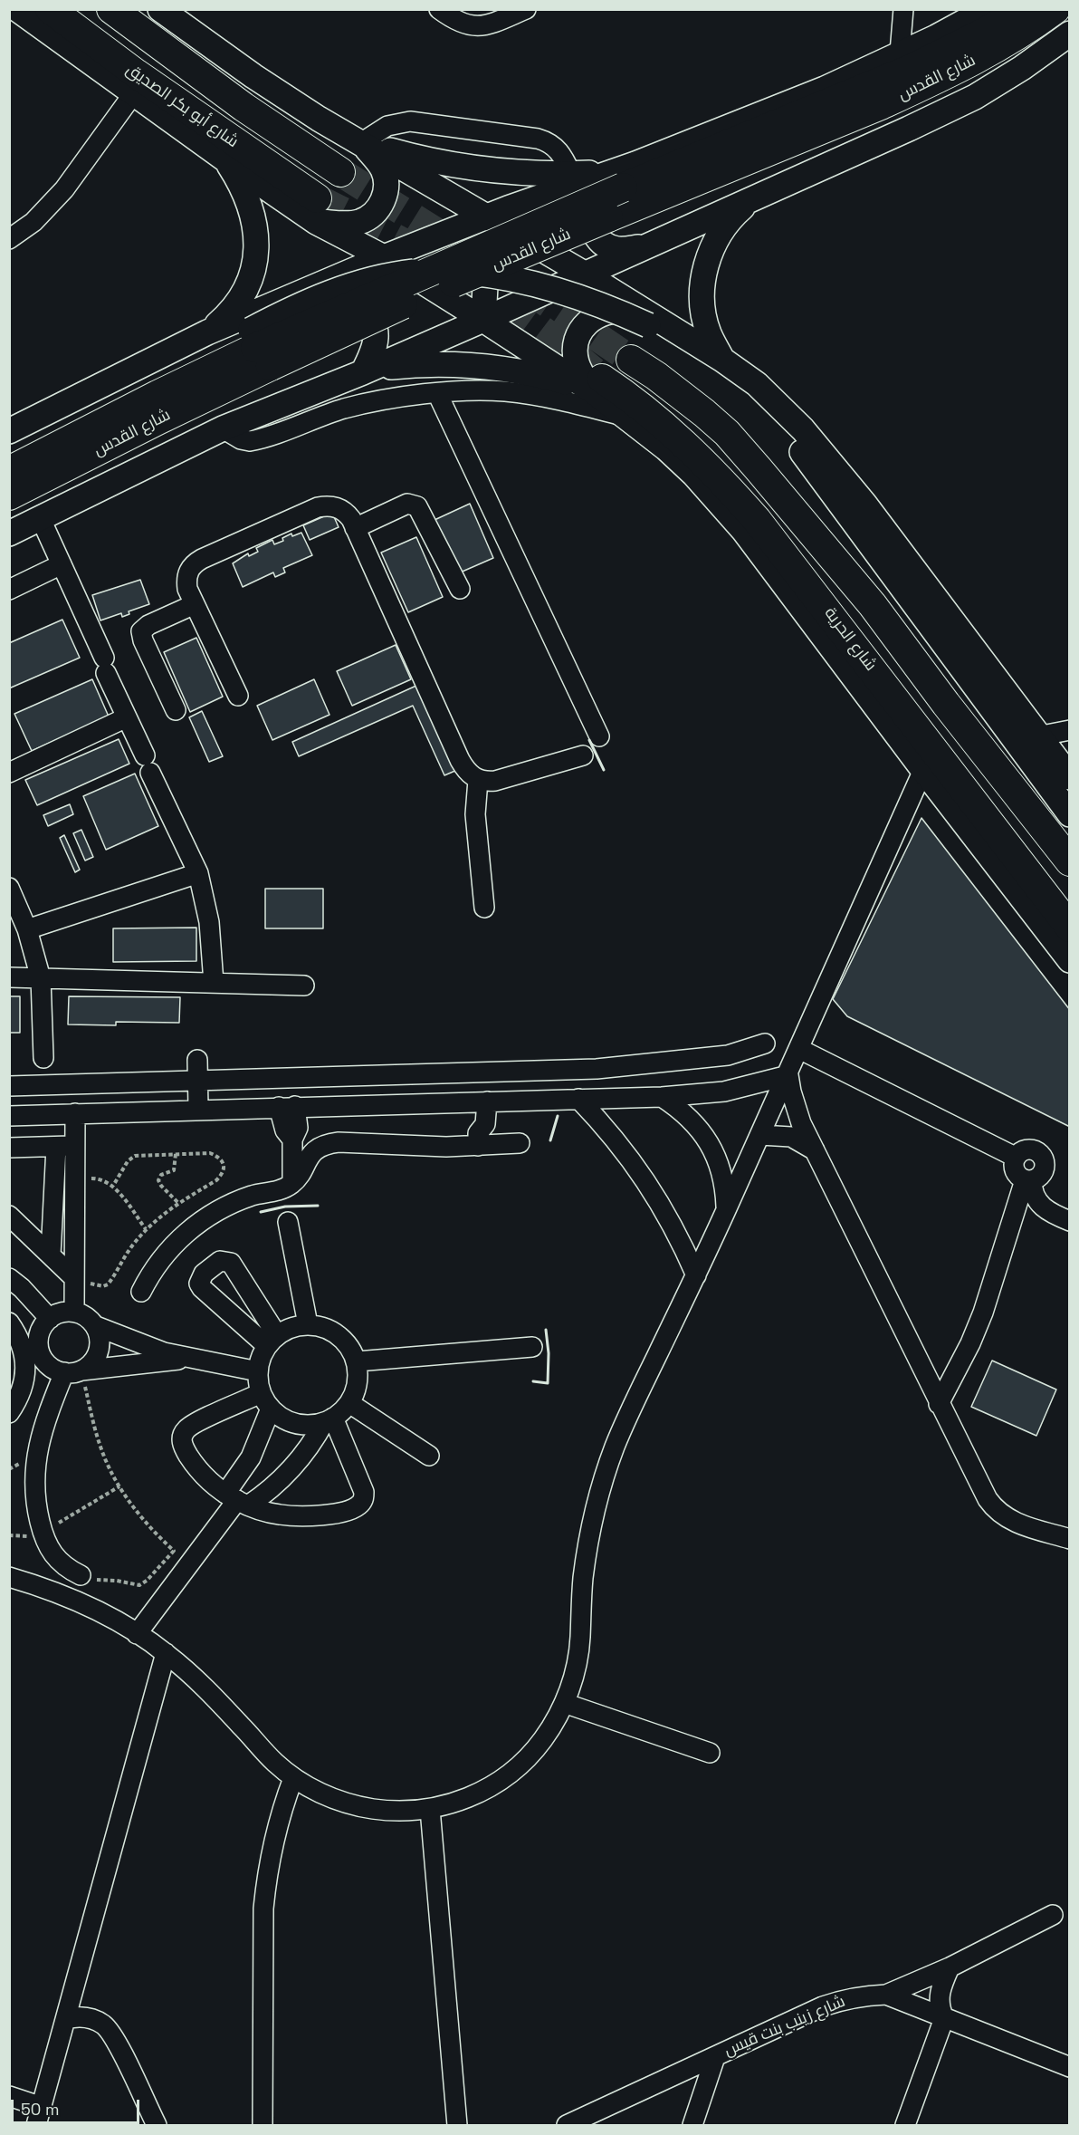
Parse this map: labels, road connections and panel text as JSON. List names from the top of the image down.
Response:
{
  "streets": {
    "highway": ["شارع القدس", "شارع أبو بكر الصديق", "شارع الحرية"],
    "street": ["شارع زينب بنت قيس"]
  },
  "scale_bar": "50 m"
}
